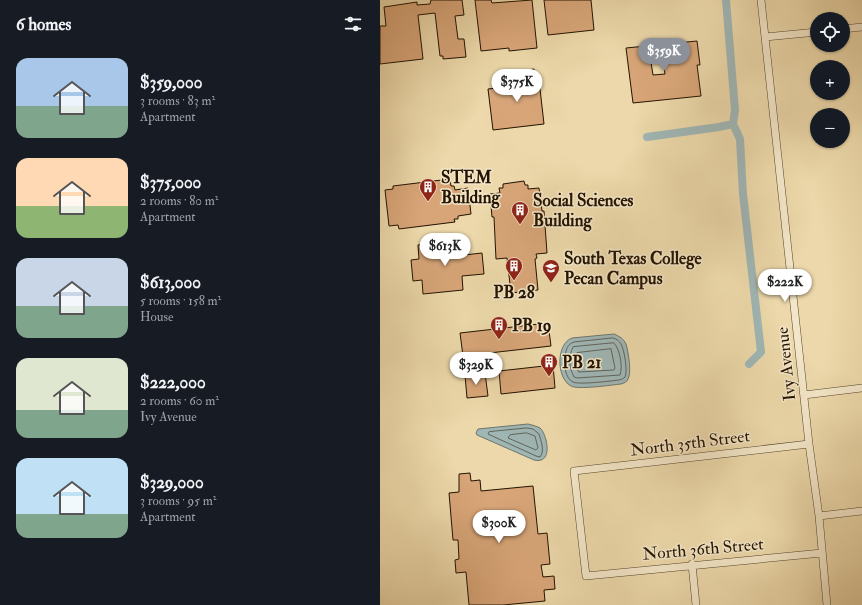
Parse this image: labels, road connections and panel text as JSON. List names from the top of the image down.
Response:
{
  "streets": {
    "street": ["Ivy Avenue", "North 35th Street", "North 36th Street"]
  },
  "crossings": [
    ["Ivy Avenue", "North 35th Street"],
    ["Ivy Avenue", "North 36th Street"],
    ["North 35th Street", "North 36th Street"]
  ],
  "places": {
    "building": [
      "STEM Building",
      "Social Sciences Building",
      "PB 28",
      "PB 19",
      "PB 21"
    ],
    "school or university": ["South Texas College Pecan Campus"]
  },
  "page": {
    "heading": "6 homes",
    "map_buttons": ["+", "−"],
    "price": [
      "$359K",
      "$375K",
      "$613K",
      "$222K",
      "$329K",
      "$300K"
    ],
    "list": [
      {
        "name": "$359,000",
        "note": "3 rooms · 83 m² · Apartment"
      },
      {
        "name": "$375,000",
        "note": "2 rooms · 80 m² · Apartment"
      },
      {
        "name": "$613,000",
        "note": "5 rooms · 158 m² · House"
      },
      {
        "name": "$222,000",
        "note": "2 rooms · 60 m² · Ivy Avenue"
      },
      {
        "name": "$329,000",
        "note": "3 rooms · 95 m² · Apartment"
      }
    ]
  }
}
